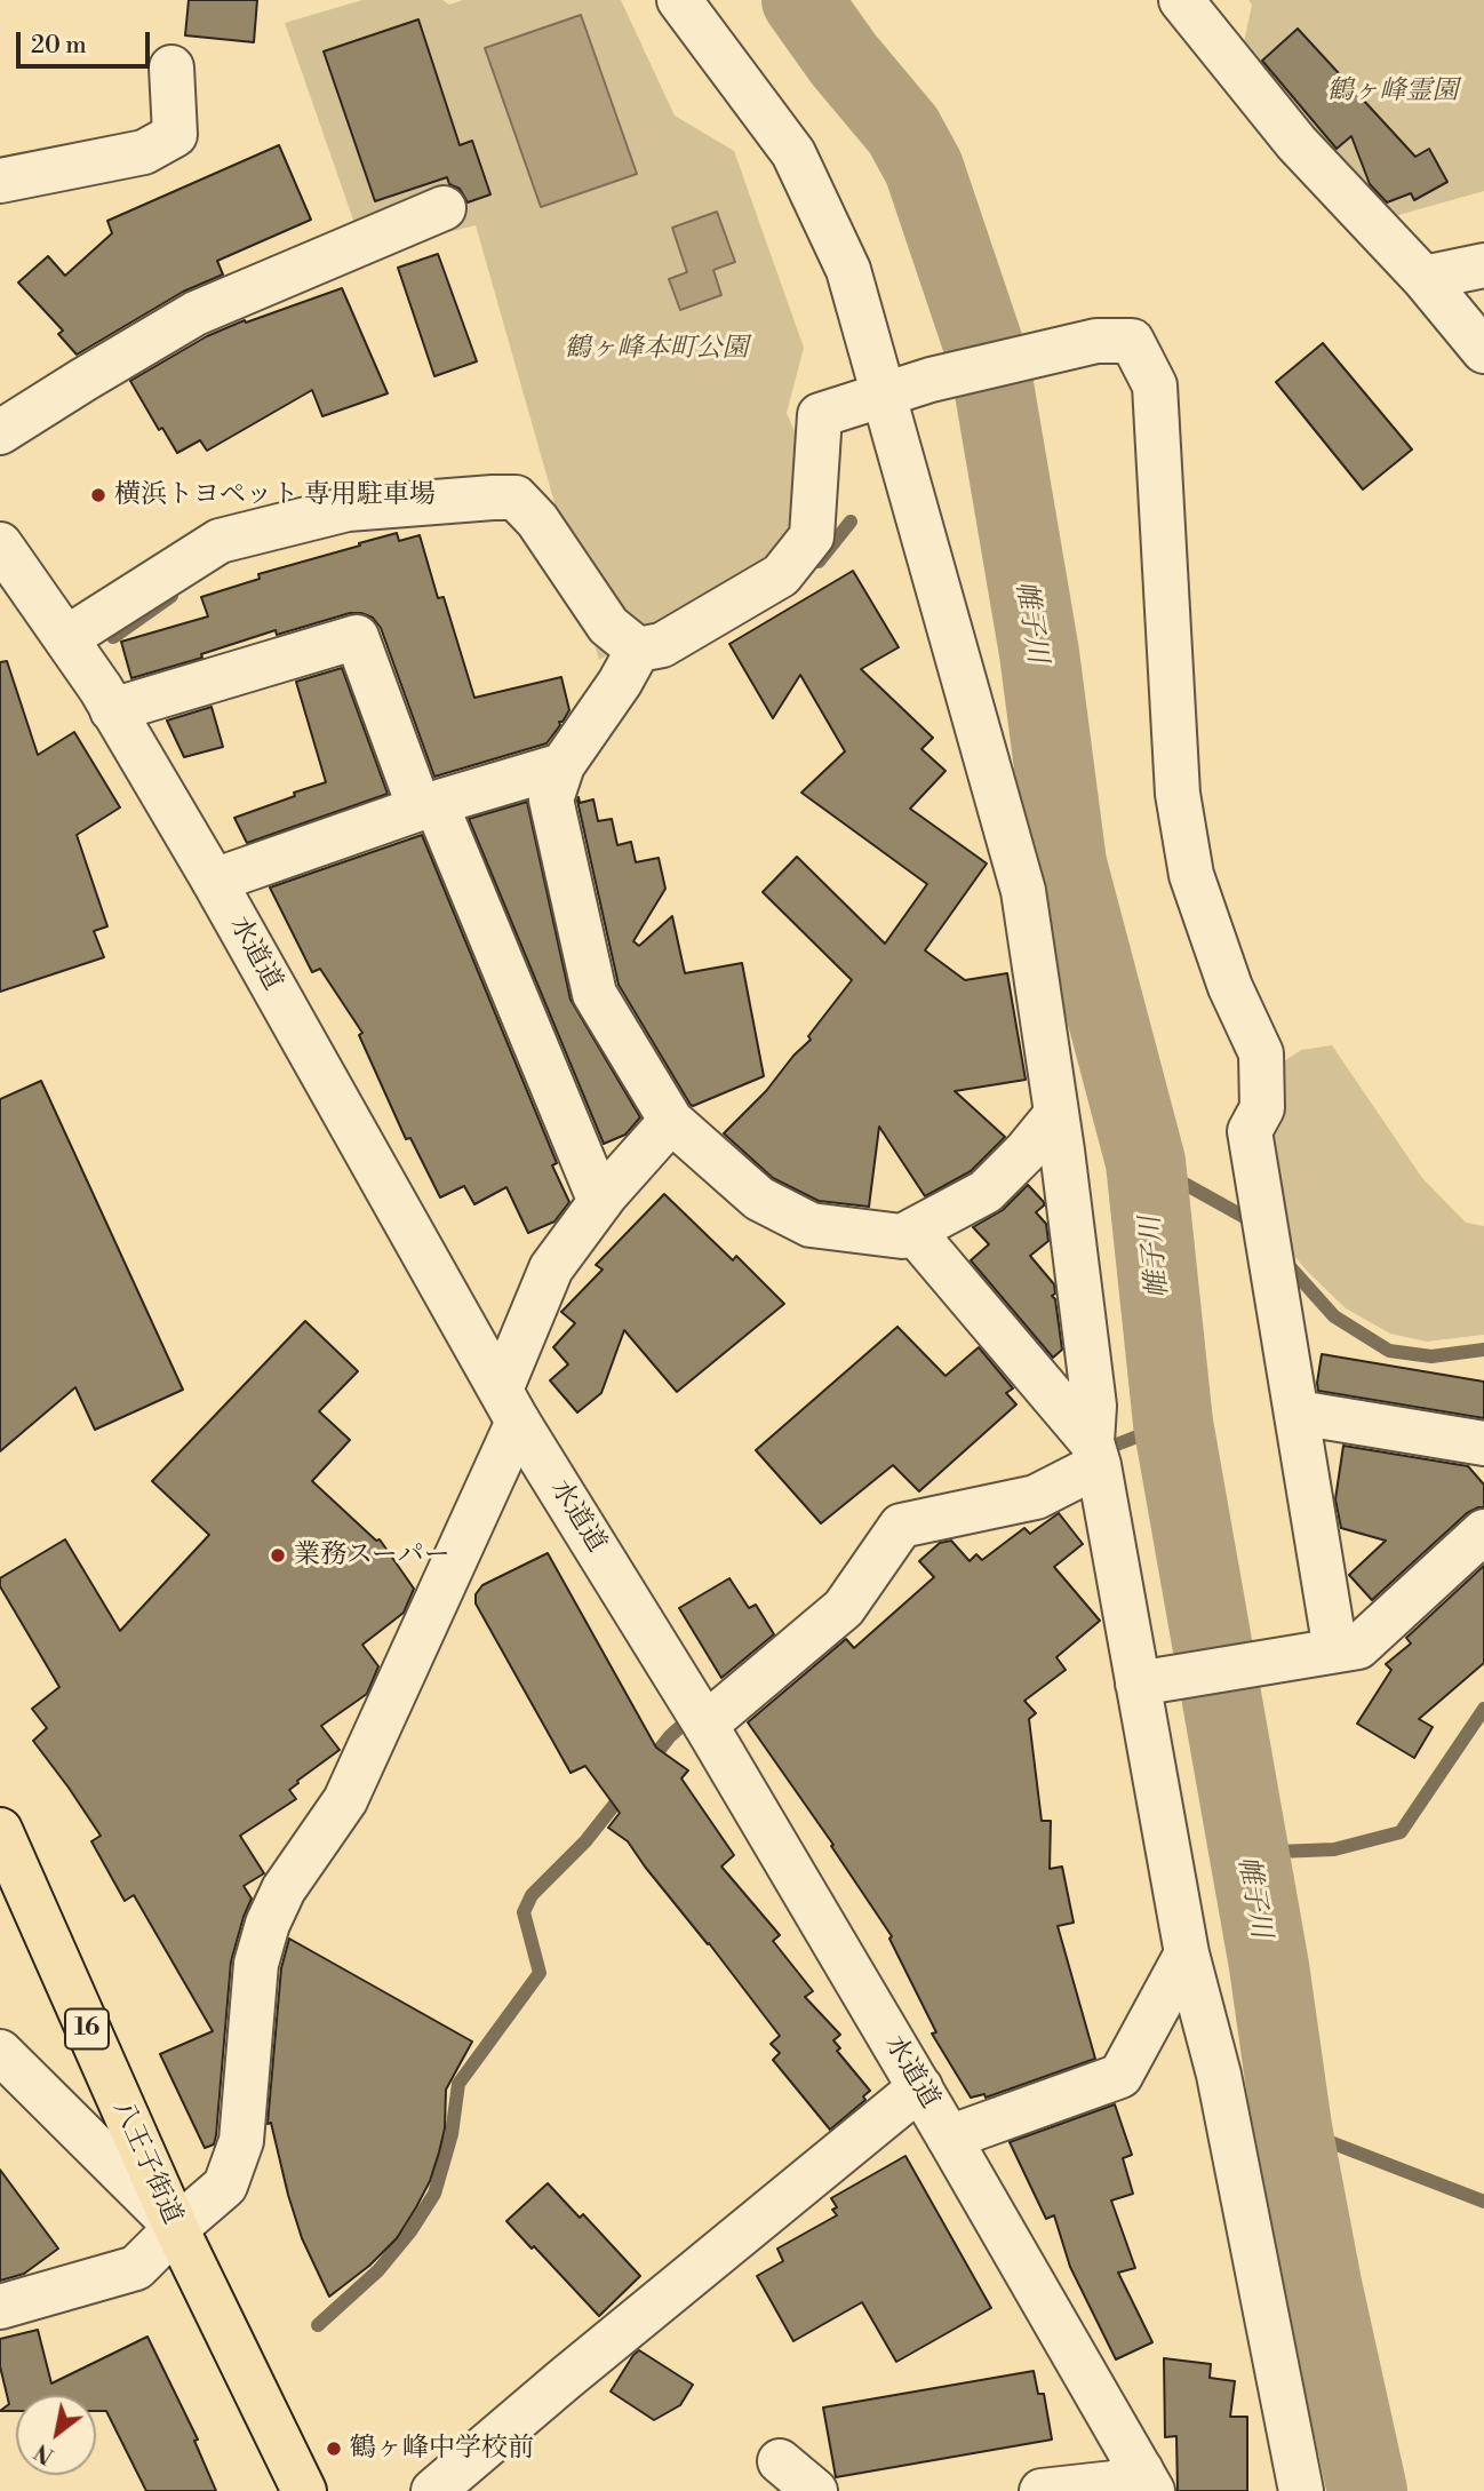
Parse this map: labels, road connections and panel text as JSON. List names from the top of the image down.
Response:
{
  "streets": {
    "highway": ["16", "八王子街道"],
    "street": ["水道道"]
  },
  "water": ["帷子川"],
  "parks": ["鶴ヶ峰霊園", "鶴ヶ峰本町公園"],
  "places": ["横浜トヨペット 専用駐車場", "業務スーパー", "鶴ヶ峰中学校前"],
  "scale_bar": "20 m",
  "north": "bottom left"
}
